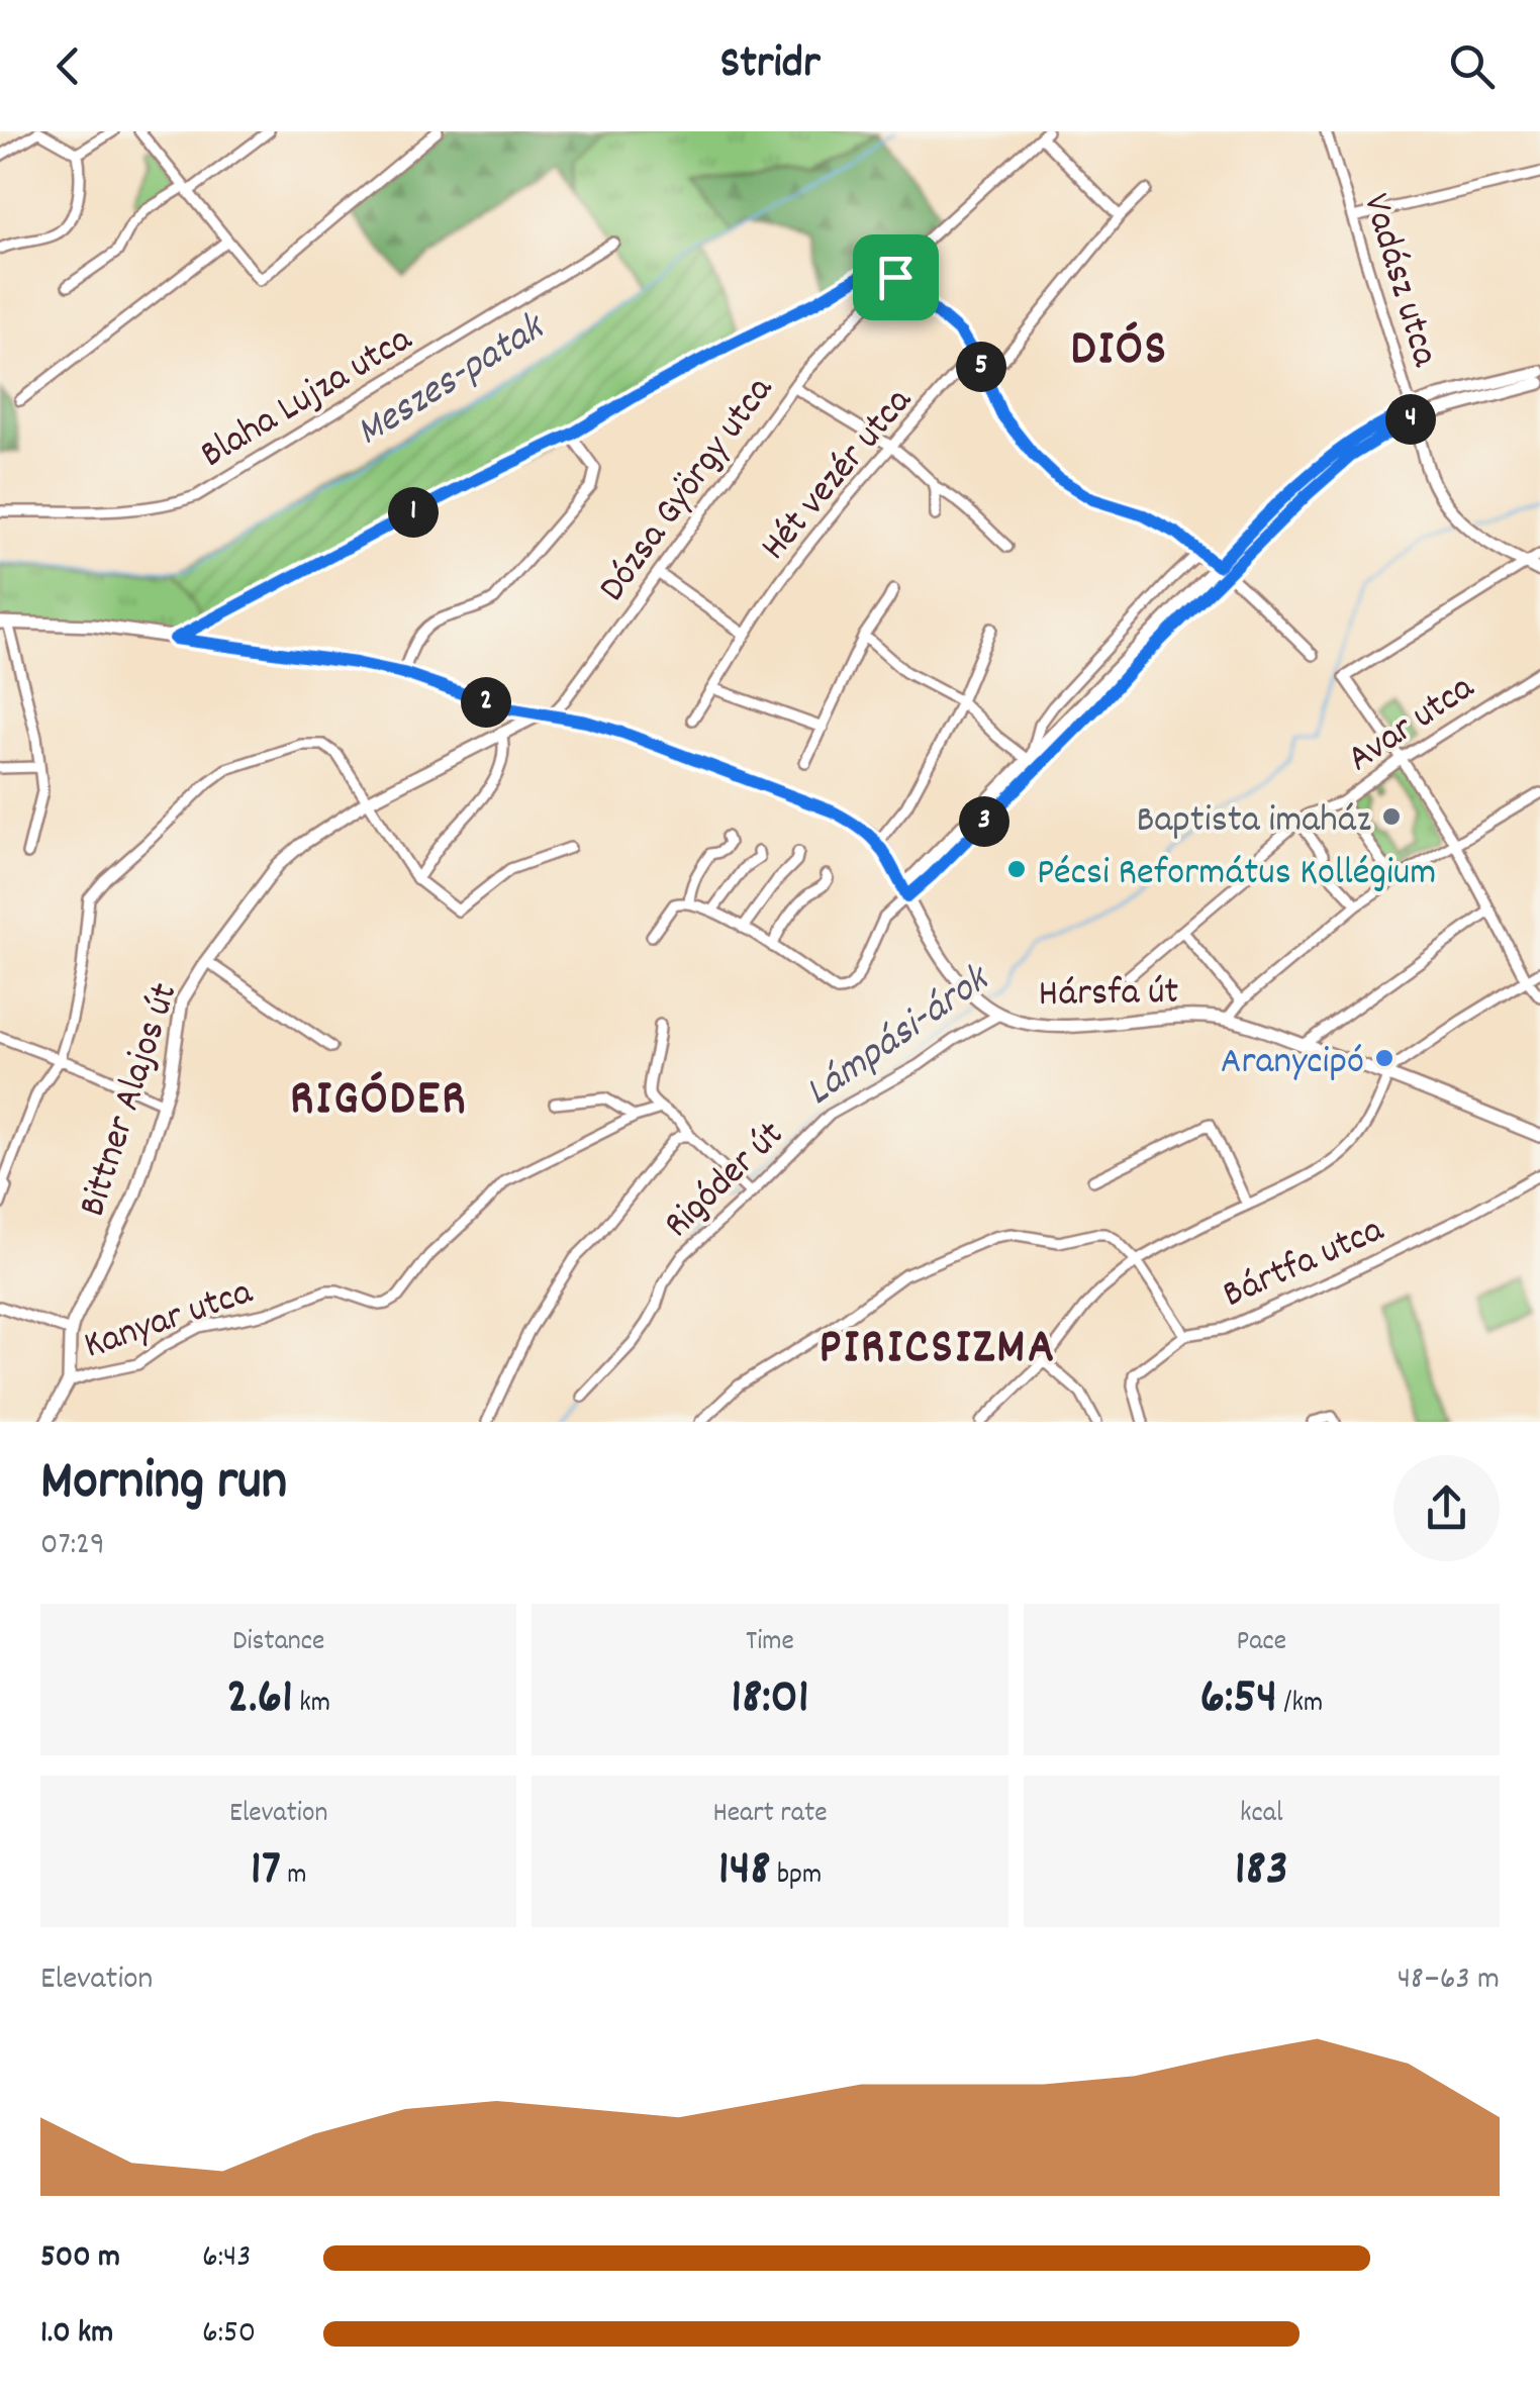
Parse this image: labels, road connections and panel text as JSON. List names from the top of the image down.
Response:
{
  "streets": {
    "street": [
      "Vadász utca",
      "Blaha Lujza utca",
      "Hét vezér utca",
      "Dózsa György utca",
      "Avar utca",
      "Hársfa út",
      "Bittner Alajos út",
      "Rigóder út",
      "Bártfa utca",
      "Kanyar utca"
    ]
  },
  "crossings": [
    ["Dózsa György utca", "Bittner Alajos út"],
    ["Hársfa út", "Rigóder út"],
    ["Bittner Alajos út", "Kanyar utca"]
  ],
  "districts": ["DIÓS", "RIGÓDER", "PIRICSIZMA"],
  "water": ["Meszes-patak", "Lámpási-árok"],
  "places": ["Baptista imaház", "Pécsi Református Kollégium", "Aranycipó"],
  "page": {
    "header": "Stridr",
    "pins": [
      "5",
      "4",
      "1",
      "2",
      "3"
    ],
    "heading": ["Morning run", "07:29"],
    "stats": [
      ["Distance", "2.61 km"],
      ["Time", "18:01"],
      ["Pace", "6:54 /km"],
      ["Elevation", "17 m"],
      ["Heart rate", "148 bpm"],
      ["kcal", "183"]
    ],
    "chart": ["Elevation", "48–63 m"],
    "list": [
      {
        "name": "500 m",
        "note": "6:43"
      },
      {
        "name": "1.0 km",
        "note": "6:50"
      }
    ]
  }
}
